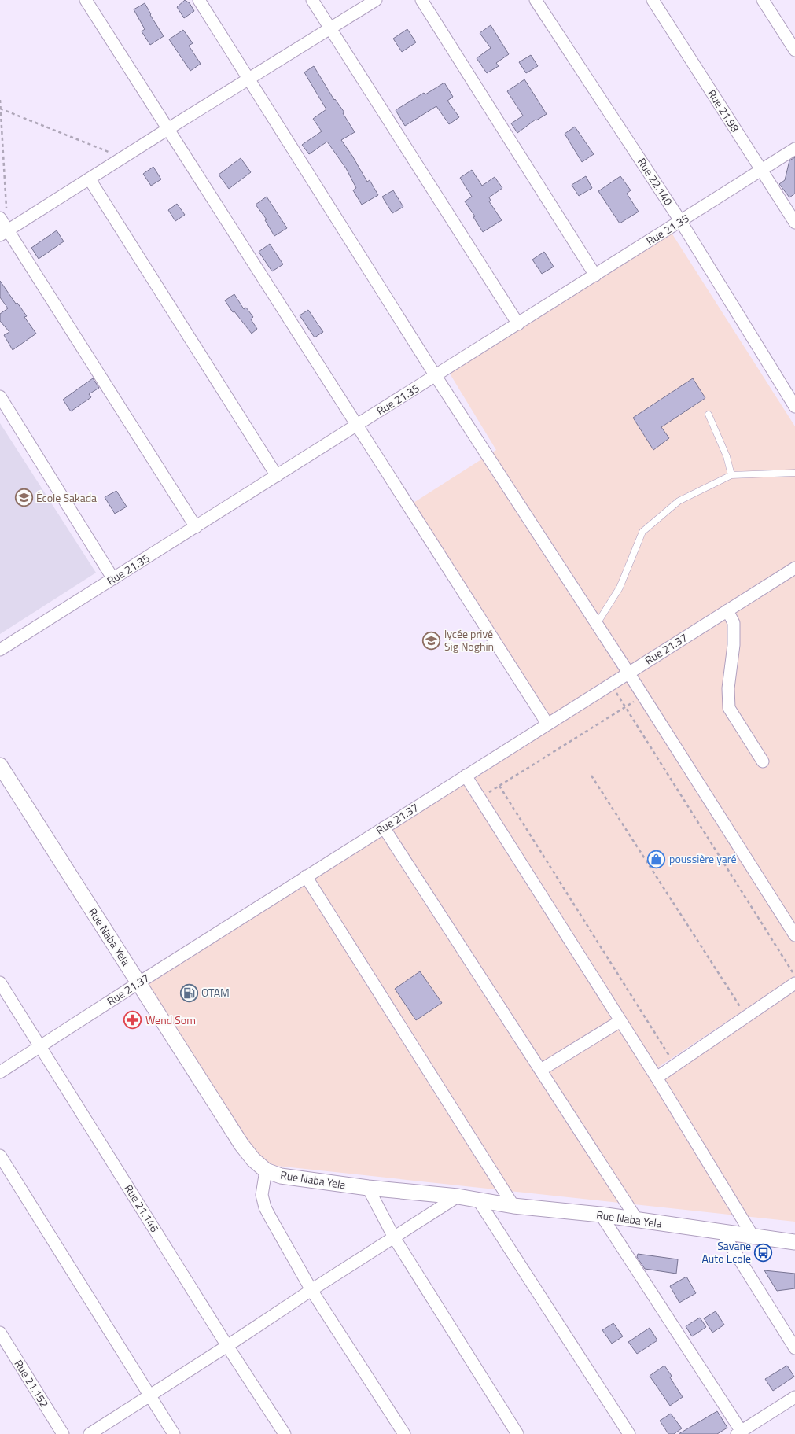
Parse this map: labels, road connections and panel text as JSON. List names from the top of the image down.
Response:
{
  "streets": {
    "street": [
      "Rue 21.98",
      "Rue 22.140",
      "Rue 21.35",
      "Rue 21.37",
      "Rue Naba Yela",
      "Rue 21.146",
      "Rue 21.152"
    ]
  },
  "crossings": [
    ["Rue 21.98", "Rue 21.35"],
    ["Rue 22.140", "Rue 21.35"],
    ["Rue 21.37", "Rue Naba Yela"],
    ["Rue 21.37", "Rue 21.146"]
  ],
  "places": {
    "school or university": ["École Sakada", "lycée privé Sig Noghin"],
    "shop": ["poussière yaré"],
    "fuel station": ["OTAM"],
    "pharmacy": ["Wend Som"],
    "bus stop": ["Savane Auto Ecole"]
  }
}
